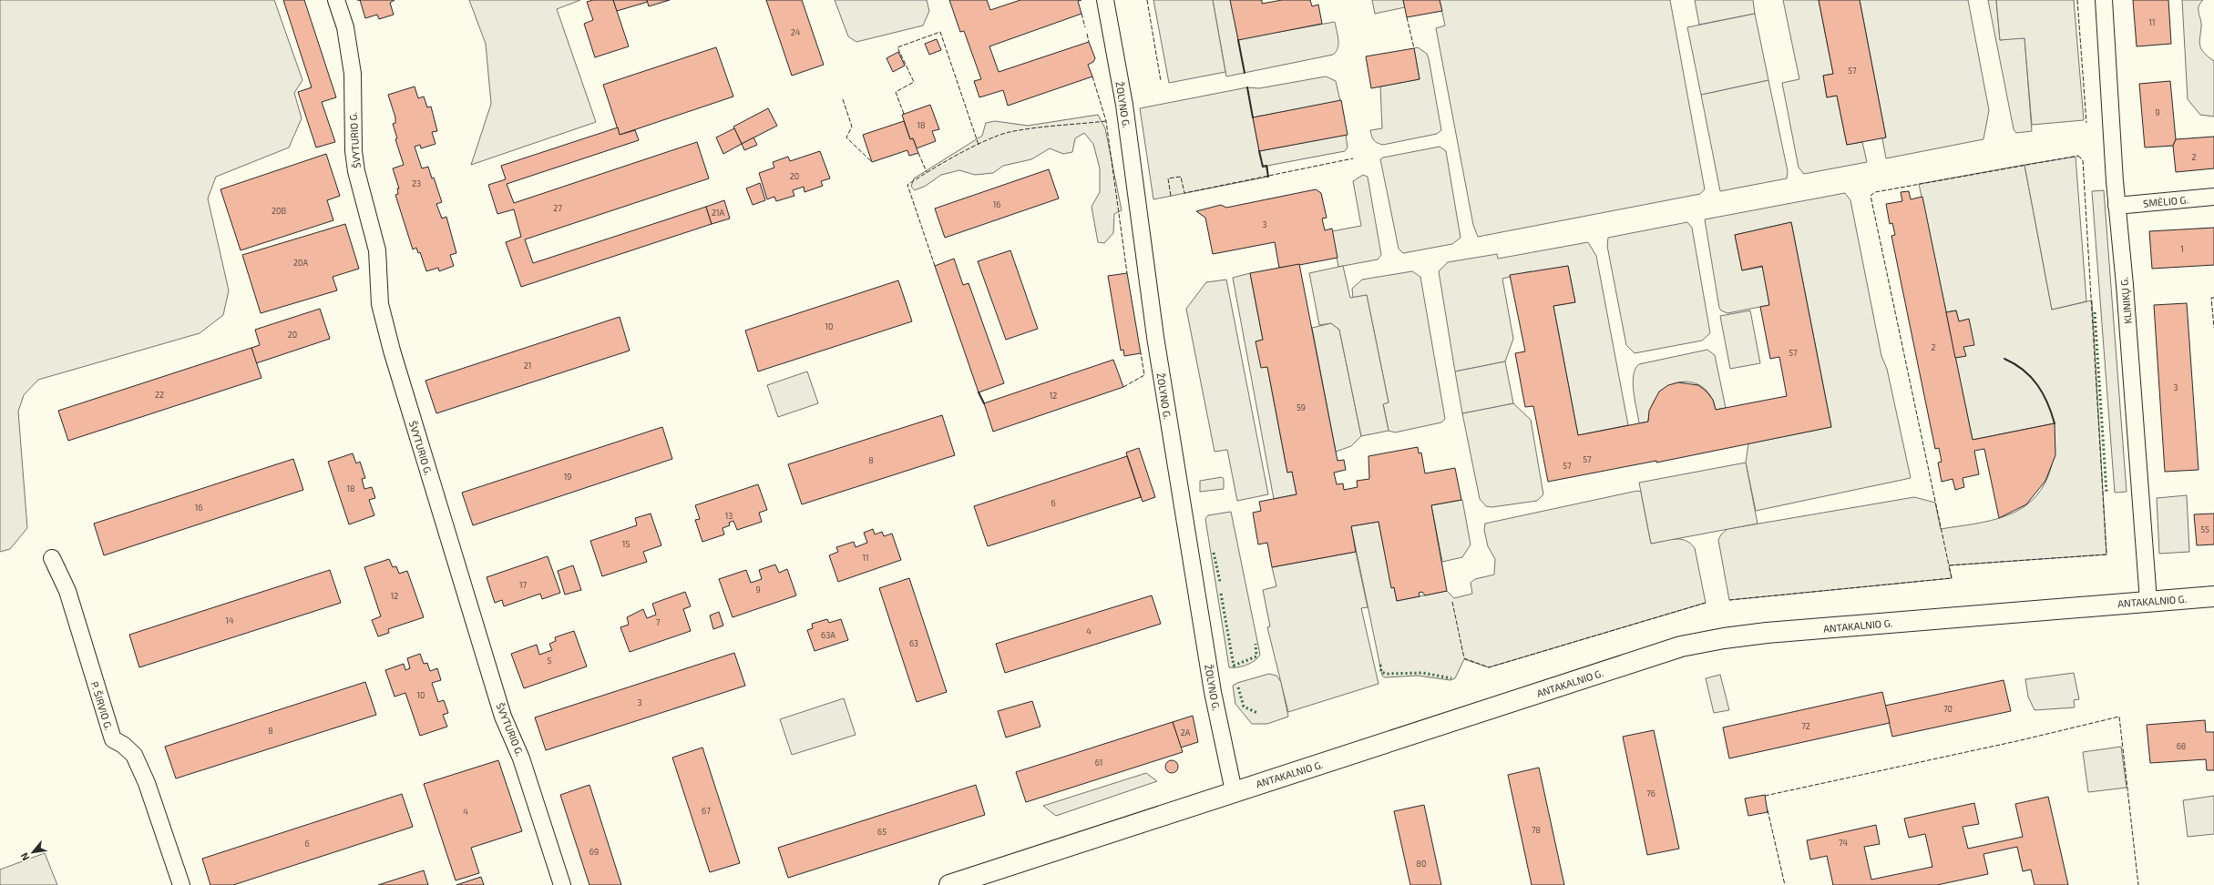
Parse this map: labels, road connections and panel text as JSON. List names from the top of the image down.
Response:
{
  "streets": {
    "main road": ["ANTAKALNIO G."],
    "street": [
      "ŽOLYNO G.",
      "ŠVYTURIO G.",
      "SMĖLIO G.",
      "KLINIKŲ G.",
      "P. ŠIRVIO G."
    ]
  },
  "crossings": [
    ["ŽOLYNO G.", "ANTAKALNIO G."],
    ["SMĖLIO G.", "KLINIKŲ G."],
    ["KLINIKŲ G.", "ANTAKALNIO G."]
  ],
  "house_numbers": [
    "11",
    "24",
    "57",
    "9",
    "18",
    "2",
    "20",
    "23",
    "16",
    "27",
    "20B",
    "21A",
    "3",
    "1",
    "20A",
    "10",
    "20",
    "2",
    "57",
    "21",
    "3",
    "22",
    "12",
    "59",
    "57",
    "8",
    "57",
    "19",
    "18",
    "6",
    "16",
    "13",
    "55",
    "15",
    "11",
    "17",
    "9",
    "12",
    "14",
    "7",
    "4",
    "63A",
    "63",
    "5",
    "10",
    "3",
    "70",
    "72",
    "8",
    "2A",
    "68",
    "61",
    "76",
    "67",
    "4",
    "78",
    "65",
    "74",
    "6",
    "69",
    "80"
  ],
  "north": "bottom left"
}
